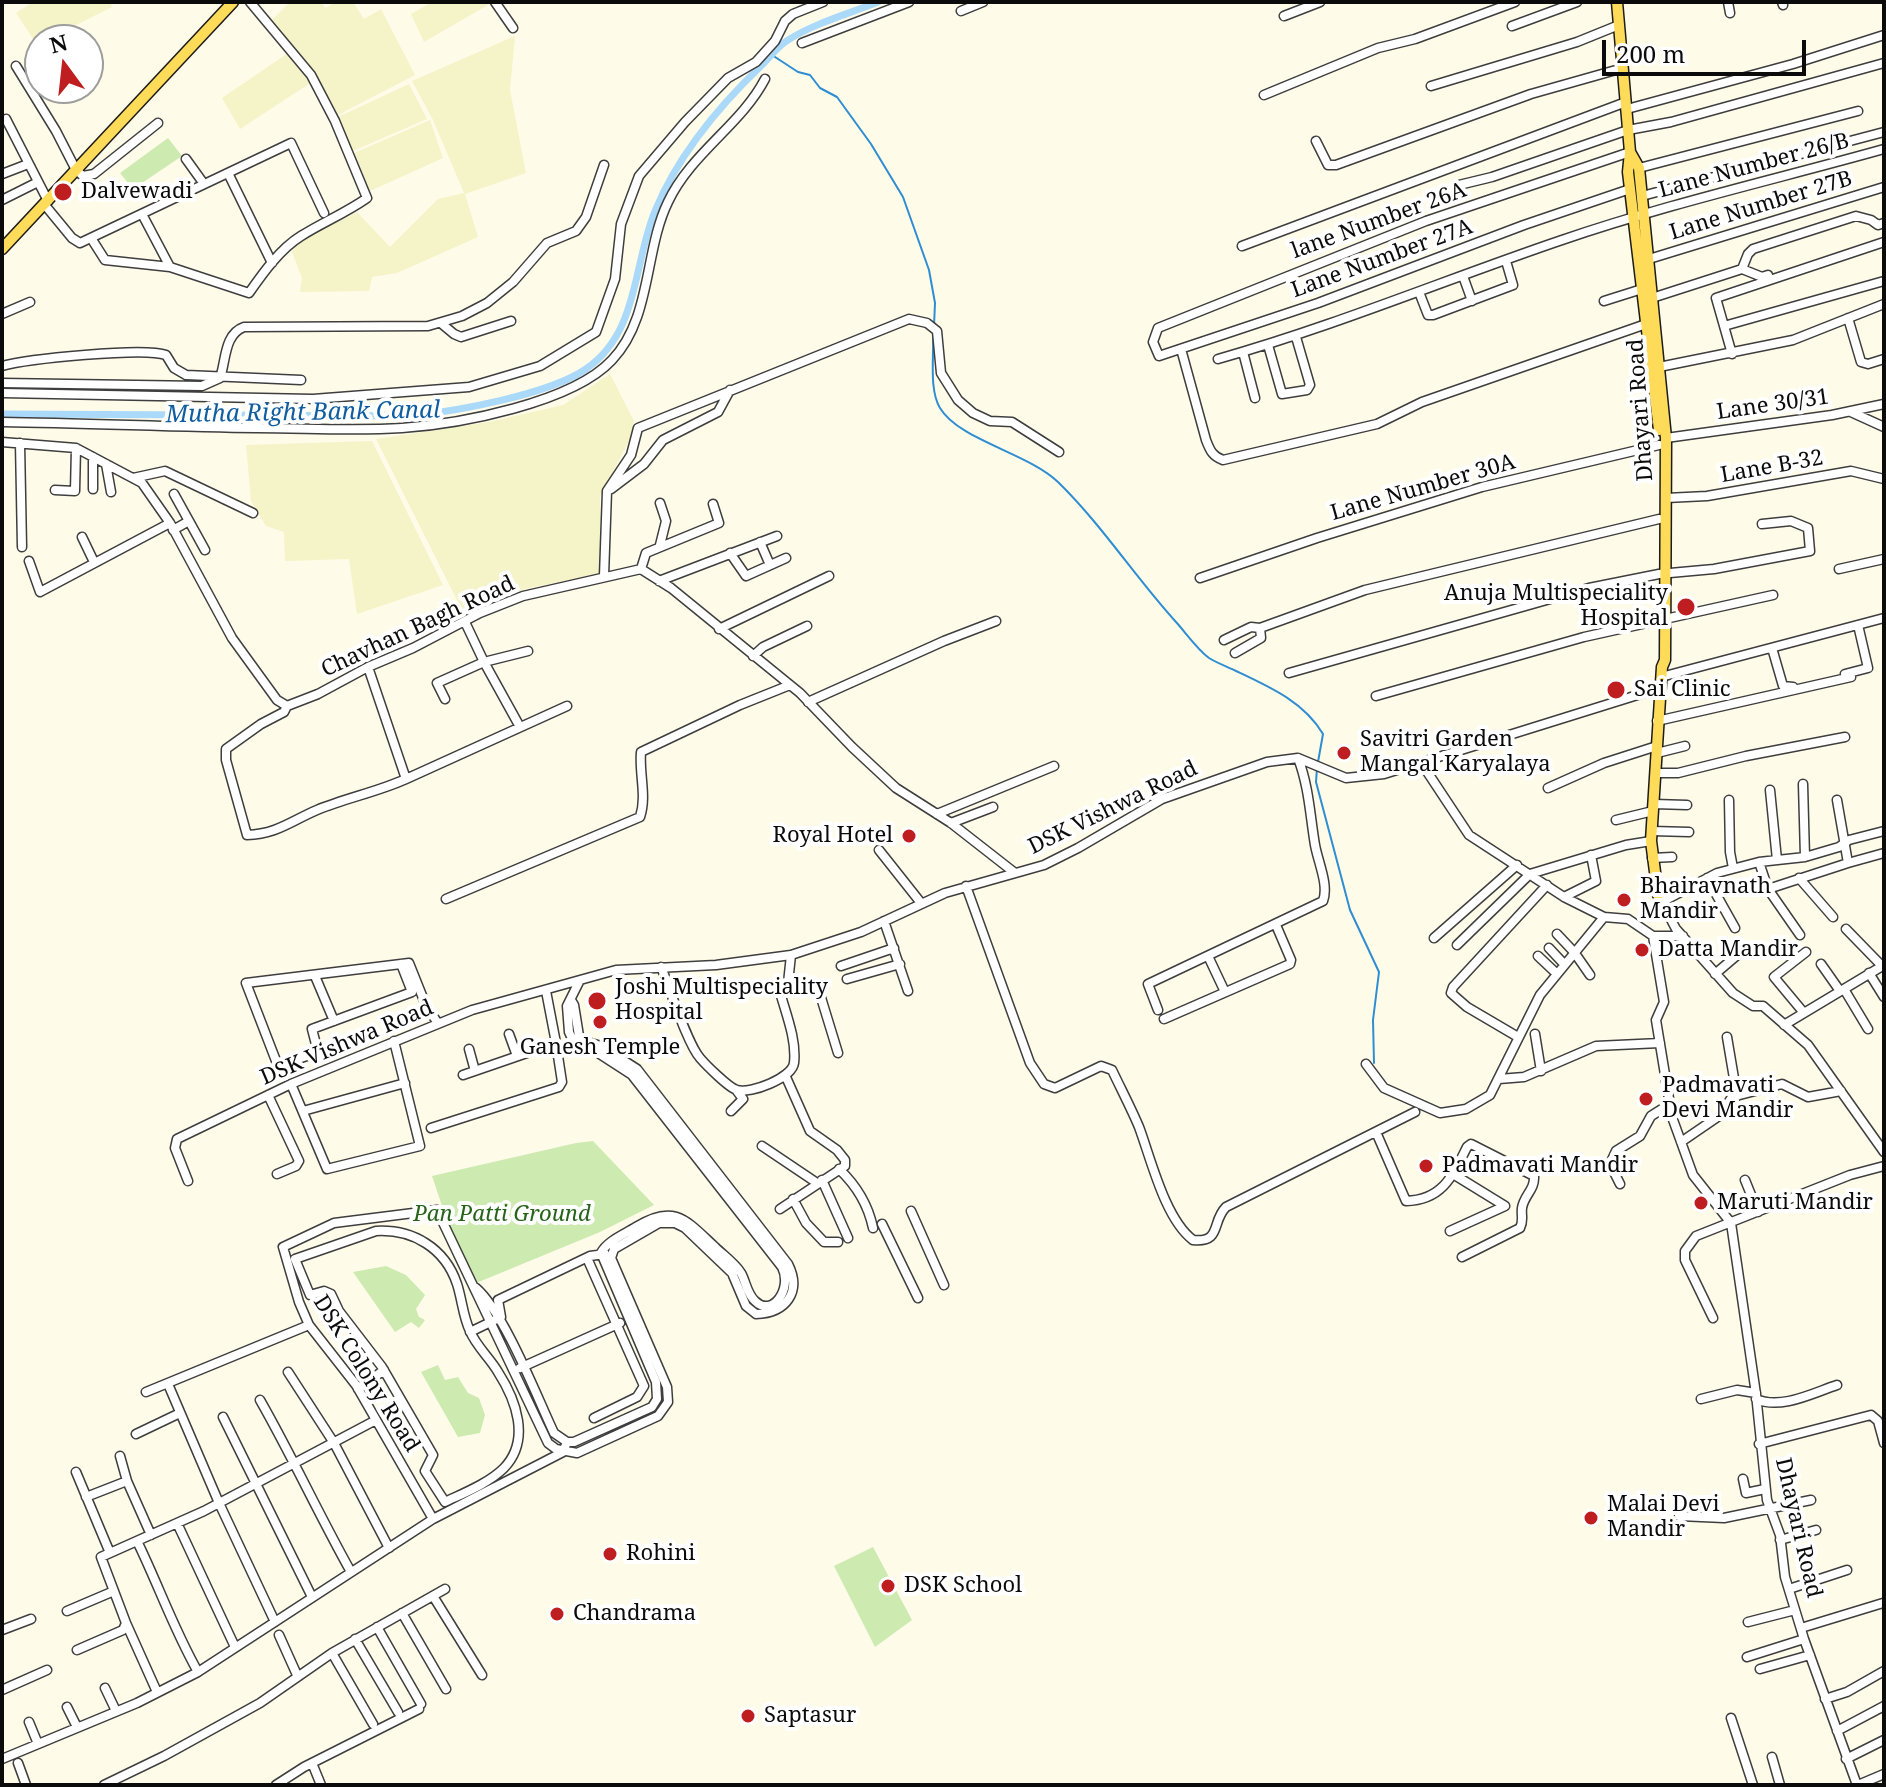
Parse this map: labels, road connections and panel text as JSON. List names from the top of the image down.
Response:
{
  "streets": {
    "main road": ["Dhayari Road"],
    "street": [
      "Lane Number 26/B",
      "Lane Number 27B",
      "lane Number 26A",
      "Lane Number 27A",
      "Lane 30/31",
      "Lane B-32",
      "Lane Number 30A",
      "Chavhan Bagh Road",
      "DSK Vishwa Road",
      "DSK Colony Road"
    ]
  },
  "crossings": [
    ["Lane Number 26/B", "Dhayari Road"],
    ["Lane Number 27B", "Dhayari Road"],
    ["lane Number 26A", "Lane Number 27A"],
    ["lane Number 26A", "Dhayari Road"],
    ["Lane Number 27A", "Dhayari Road"],
    ["Lane 30/31", "Dhayari Road"],
    ["Lane 30/31", "Lane Number 30A"],
    ["Dhayari Road", "Lane B-32"],
    ["Dhayari Road", "Lane Number 30A"]
  ],
  "water": ["Mutha Right Bank Canal"],
  "parks": ["Pan Patti Ground"],
  "places": [
    "Dalvewadi",
    "Anuja Multispeciality Hospital",
    "Sai Clinic",
    "Savitri Garden Mangal Karyalaya",
    "Royal Hotel",
    "Bhairavnath Mandir",
    "Datta Mandir",
    "Joshi Multispeciality Hospital",
    "Ganesh Temple",
    "Padmavati Devi Mandir",
    "Padmavati Mandir",
    "Maruti Mandir",
    "Malai Devi Mandir",
    "Rohini",
    "DSK School",
    "Chandrama",
    "Saptasur"
  ],
  "scale_bar": "200 m",
  "north": "top"
}
